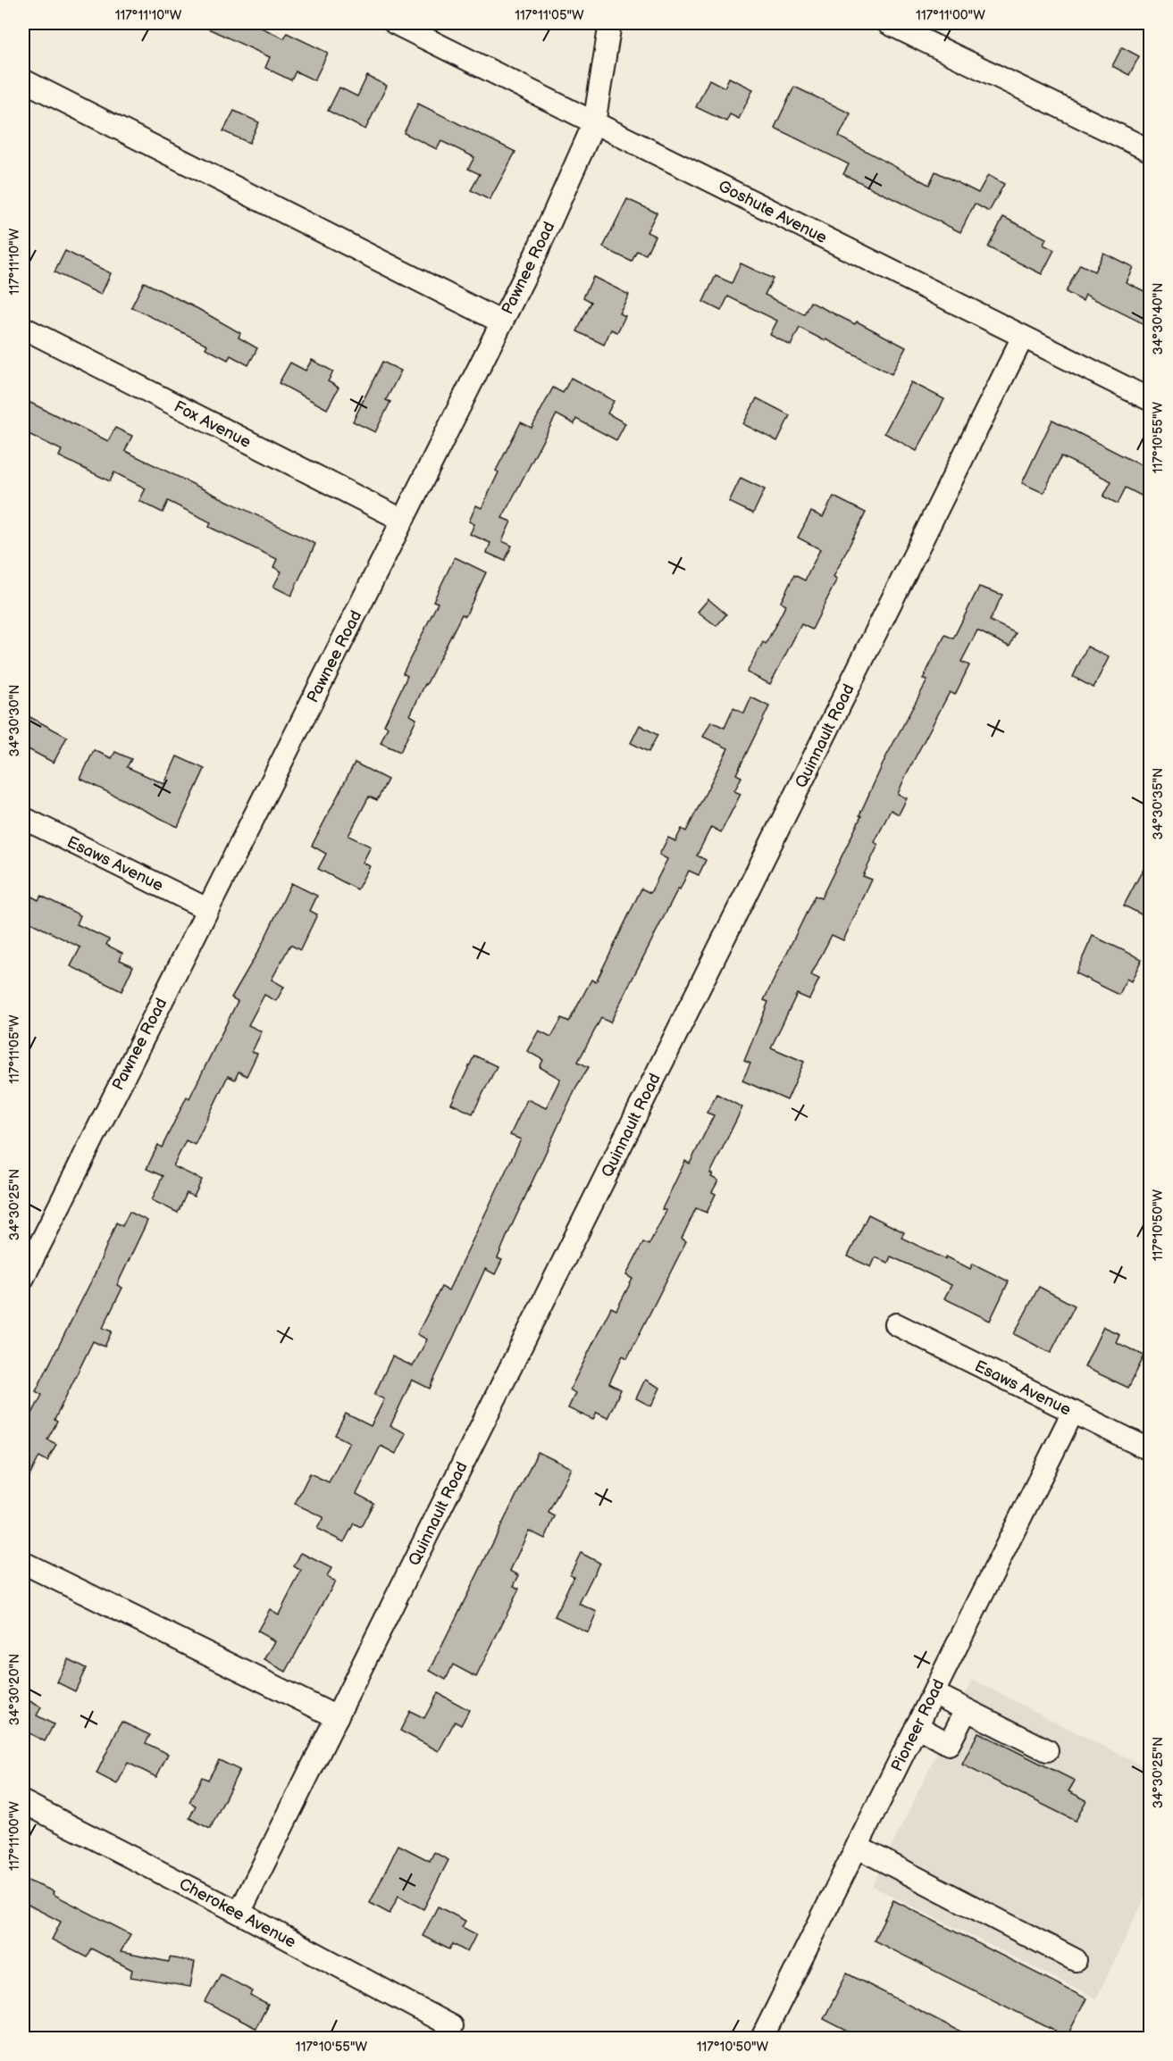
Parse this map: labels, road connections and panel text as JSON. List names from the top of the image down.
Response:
{
  "streets": {
    "street": [
      "Goshute Avenue",
      "Pawnee Road",
      "Fox Avenue",
      "Quinnault Road",
      "Esaws Avenue",
      "Pioneer Road",
      "Cherokee Avenue"
    ]
  },
  "crossings": [
    ["Goshute Avenue", "Pawnee Road"],
    ["Goshute Avenue", "Quinnault Road"],
    ["Pawnee Road", "Fox Avenue"],
    ["Pawnee Road", "Esaws Avenue"],
    ["Quinnault Road", "Cherokee Avenue"],
    ["Esaws Avenue", "Pioneer Road"]
  ],
  "coordinates": [
    "117°11'10\"W",
    "117°11'05\"W",
    "117°11'00\"W",
    "34°30'40\"N",
    "117°10'55\"W",
    "34°30'30\"N",
    "34°30'35\"N",
    "34°30'25\"N",
    "117°10'50\"W",
    "34°30'20\"N"
  ]
}
